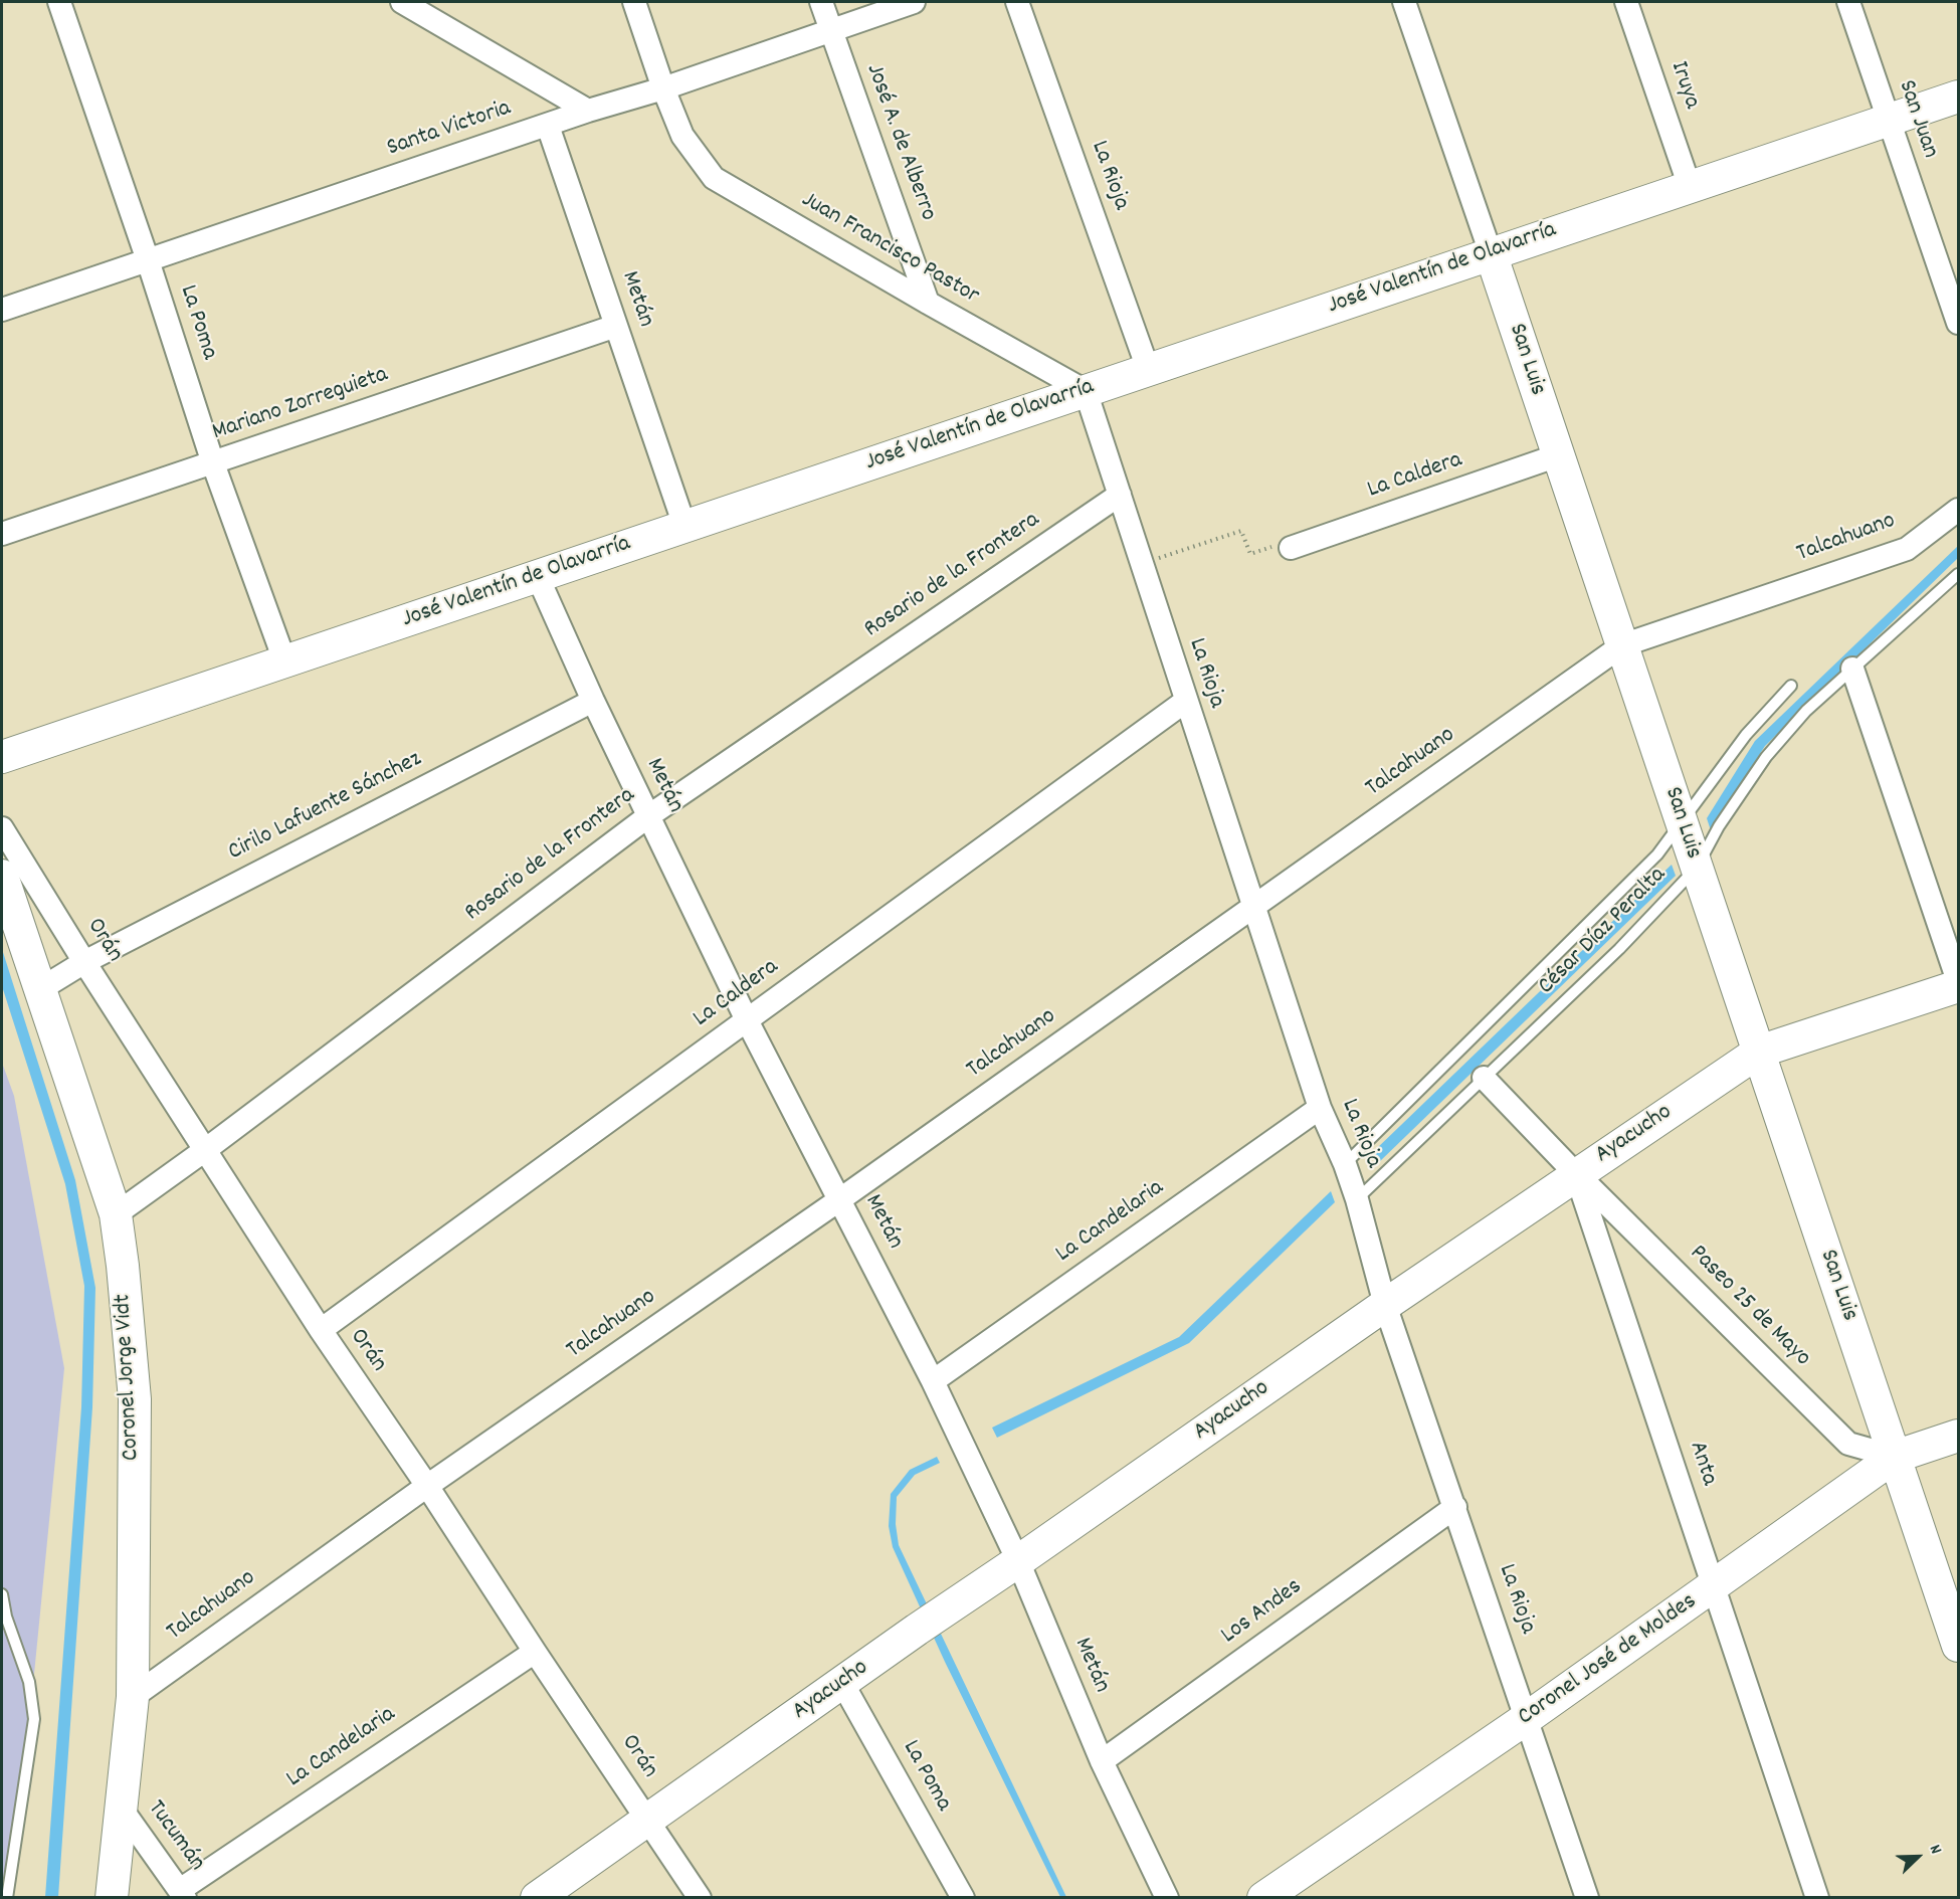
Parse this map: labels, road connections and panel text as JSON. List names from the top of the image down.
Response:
{
  "streets": {
    "street": [
      "Iruya",
      "San Juan",
      "Santa Victoria",
      "José A. de Alberro",
      "La Rioja",
      "Juan Francisco Pastor",
      "José Valentín de Olavarría",
      "Metán",
      "La Poma",
      "San Luis",
      "Mariano Zorreguieta",
      "La Caldera",
      "Talcahuano",
      "Rosario de la Frontera",
      "Cirilo Lafuente Sánchez",
      "Orán",
      "Ayacucho",
      "La Candelaria",
      "Paseo 25 de Mayo",
      "Coronel Jorge Vidt",
      "Anta",
      "Los Andes",
      "Coronel José de Moldes",
      "Tucumán"
    ],
    "lane": ["César Díaz Peralta"]
  },
  "crossings": [
    ["Iruya", "José Valentín de Olavarría"],
    ["San Juan", "José Valentín de Olavarría"],
    ["Santa Victoria", "José A. de Alberro"],
    ["Santa Victoria", "Juan Francisco Pastor"],
    ["Santa Victoria", "Metán"],
    ["Santa Victoria", "La Poma"],
    ["José A. de Alberro", "Juan Francisco Pastor"],
    ["La Rioja", "Juan Francisco Pastor"],
    ["La Rioja", "José Valentín de Olavarría"],
    ["La Rioja", "La Caldera"],
    ["La Rioja", "Talcahuano"],
    ["La Rioja", "Rosario de la Frontera"],
    ["La Rioja", "César Díaz Peralta"],
    ["La Rioja", "Ayacucho"],
    ["La Rioja", "La Candelaria"],
    ["La Rioja", "Los Andes"],
    ["La Rioja", "Coronel José de Moldes"],
    ["Juan Francisco Pastor", "José Valentín de Olavarría"],
    ["José Valentín de Olavarría", "Metán"],
    ["José Valentín de Olavarría", "La Poma"],
    ["José Valentín de Olavarría", "San Luis"],
    ["Metán", "Mariano Zorreguieta"],
    ["Metán", "La Caldera"],
    ["Metán", "Talcahuano"],
    ["Metán", "Rosario de la Frontera"],
    ["Metán", "Cirilo Lafuente Sánchez"],
    ["Metán", "Ayacucho"],
    ["Metán", "La Candelaria"],
    ["Metán", "Los Andes"],
    ["La Poma", "Mariano Zorreguieta"],
    ["La Poma", "Ayacucho"],
    ["San Luis", "La Caldera"],
    ["San Luis", "Talcahuano"],
    ["San Luis", "César Díaz Peralta"],
    ["San Luis", "Ayacucho"],
    ["San Luis", "Paseo 25 de Mayo"],
    ["San Luis", "Coronel José de Moldes"],
    ["La Caldera", "Orán"],
    ["Talcahuano", "Orán"],
    ["Talcahuano", "Coronel Jorge Vidt"],
    ["Rosario de la Frontera", "Orán"],
    ["Rosario de la Frontera", "Coronel Jorge Vidt"],
    ["Cirilo Lafuente Sánchez", "Orán"],
    ["Cirilo Lafuente Sánchez", "Coronel Jorge Vidt"],
    ["César Díaz Peralta", "Anta"],
    ["Orán", "Ayacucho"],
    ["Orán", "La Candelaria"],
    ["Ayacucho", "Paseo 25 de Mayo"],
    ["Ayacucho", "Anta"],
    ["La Candelaria", "Tucumán"],
    ["Paseo 25 de Mayo", "Anta"],
    ["Paseo 25 de Mayo", "Coronel José de Moldes"],
    ["Coronel Jorge Vidt", "Tucumán"],
    ["Anta", "Coronel José de Moldes"]
  ],
  "north": "top right"
}
